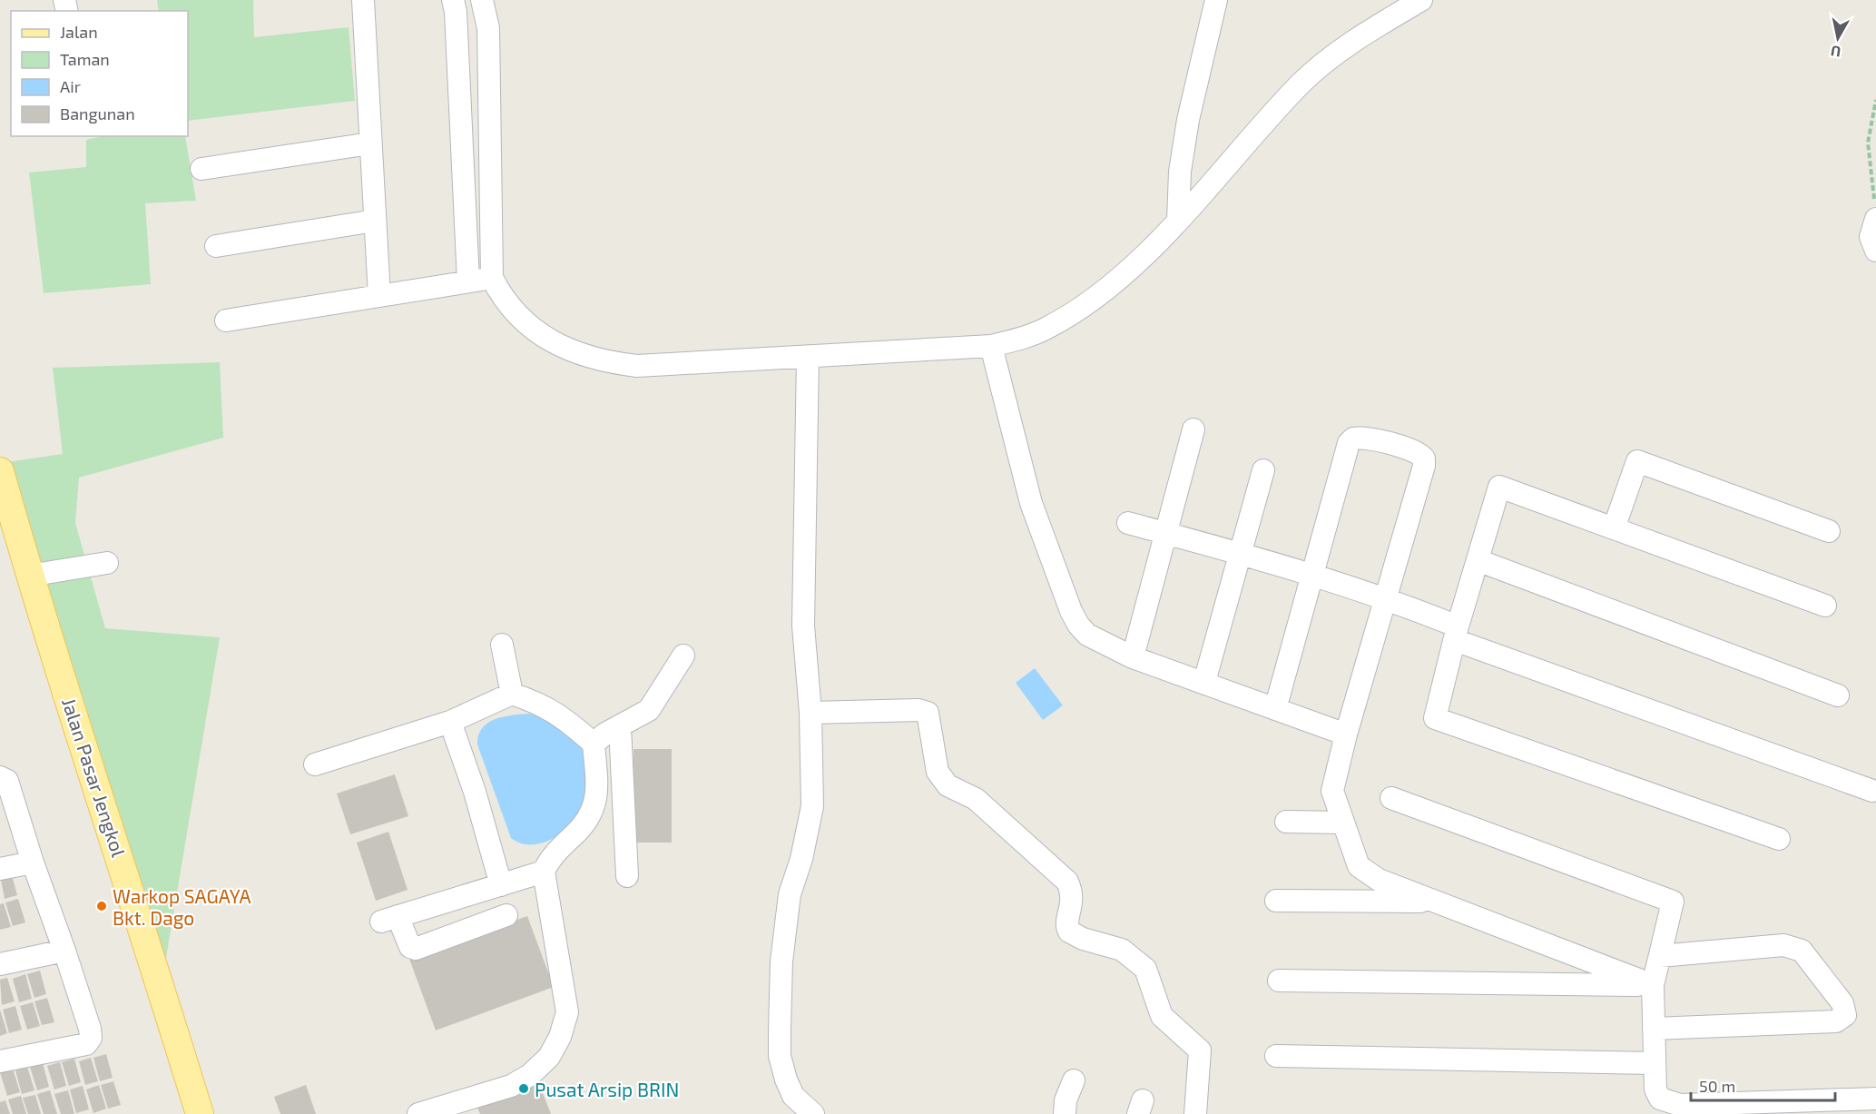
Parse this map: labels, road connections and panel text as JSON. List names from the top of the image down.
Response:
{
  "streets": {
    "main road": ["Jalan Pasar Jengkol"]
  },
  "places": ["Warkop SAGAYA Bkt. Dago", "Pusat Arsip BRIN"],
  "legend": [
    "Jalan",
    "Taman",
    "Air",
    "Bangunan"
  ],
  "scale_bar": "50 m",
  "north": "bottom"
}
